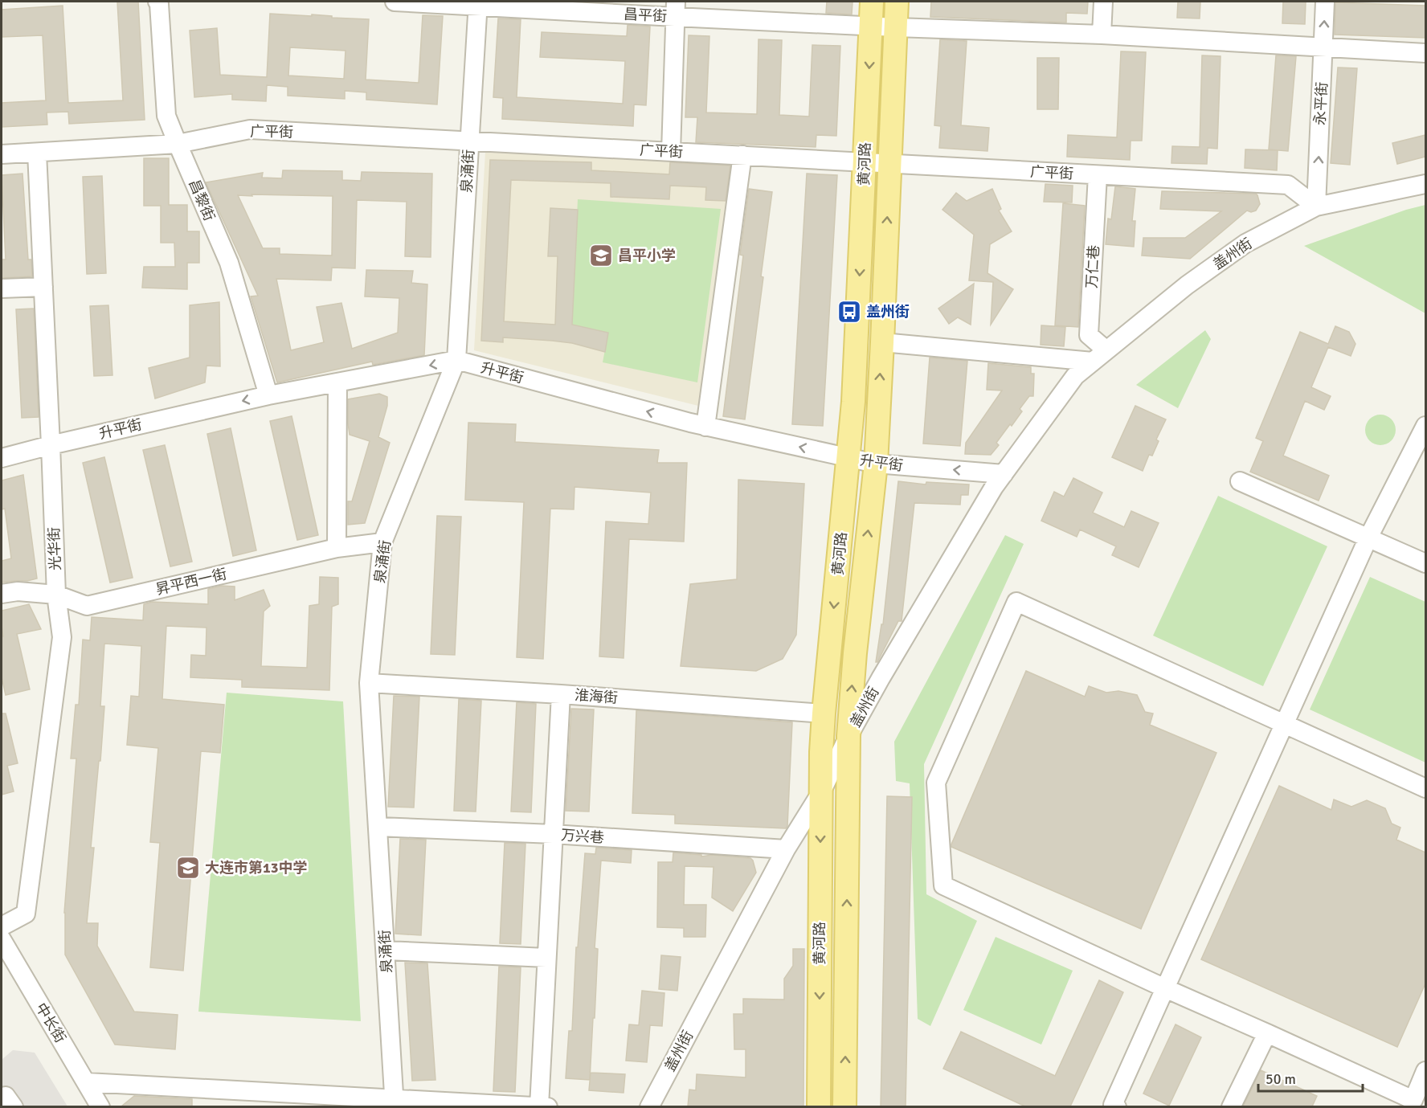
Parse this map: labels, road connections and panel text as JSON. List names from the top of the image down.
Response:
{
  "streets": {
    "main road": ["黄河路"],
    "street": [
      "昌平街",
      "永平街",
      "广平街",
      "泉涌街",
      "昌黎街",
      "盖州街",
      "万仁巷",
      "升平街",
      "光华街",
      "昇平西一街",
      "淮海街",
      "万兴巷",
      "中长街"
    ]
  },
  "crossings": [
    ["昌平街", "永平街"],
    ["昌平街", "黄河路"],
    ["昌平街", "泉涌街"],
    ["永平街", "广平街"],
    ["永平街", "盖州街"],
    ["广平街", "黄河路"],
    ["广平街", "泉涌街"],
    ["广平街", "昌黎街"],
    ["广平街", "盖州街"],
    ["广平街", "万仁巷"],
    ["广平街", "光华街"],
    ["黄河路", "盖州街"],
    ["黄河路", "升平街"],
    ["黄河路", "淮海街"],
    ["泉涌街", "升平街"],
    ["泉涌街", "昇平西一街"],
    ["泉涌街", "淮海街"],
    ["泉涌街", "万兴巷"],
    ["昌黎街", "升平街"],
    ["盖州街", "万仁巷"],
    ["盖州街", "升平街"],
    ["盖州街", "万兴巷"],
    ["升平街", "光华街"],
    ["光华街", "昇平西一街"]
  ],
  "one_way": ["永平街", "升平街"],
  "places": {
    "school or university": ["昌平小学", "大连市第13中学"],
    "bus stop": ["盖州街"]
  },
  "scale_bar": "50 m"
}
